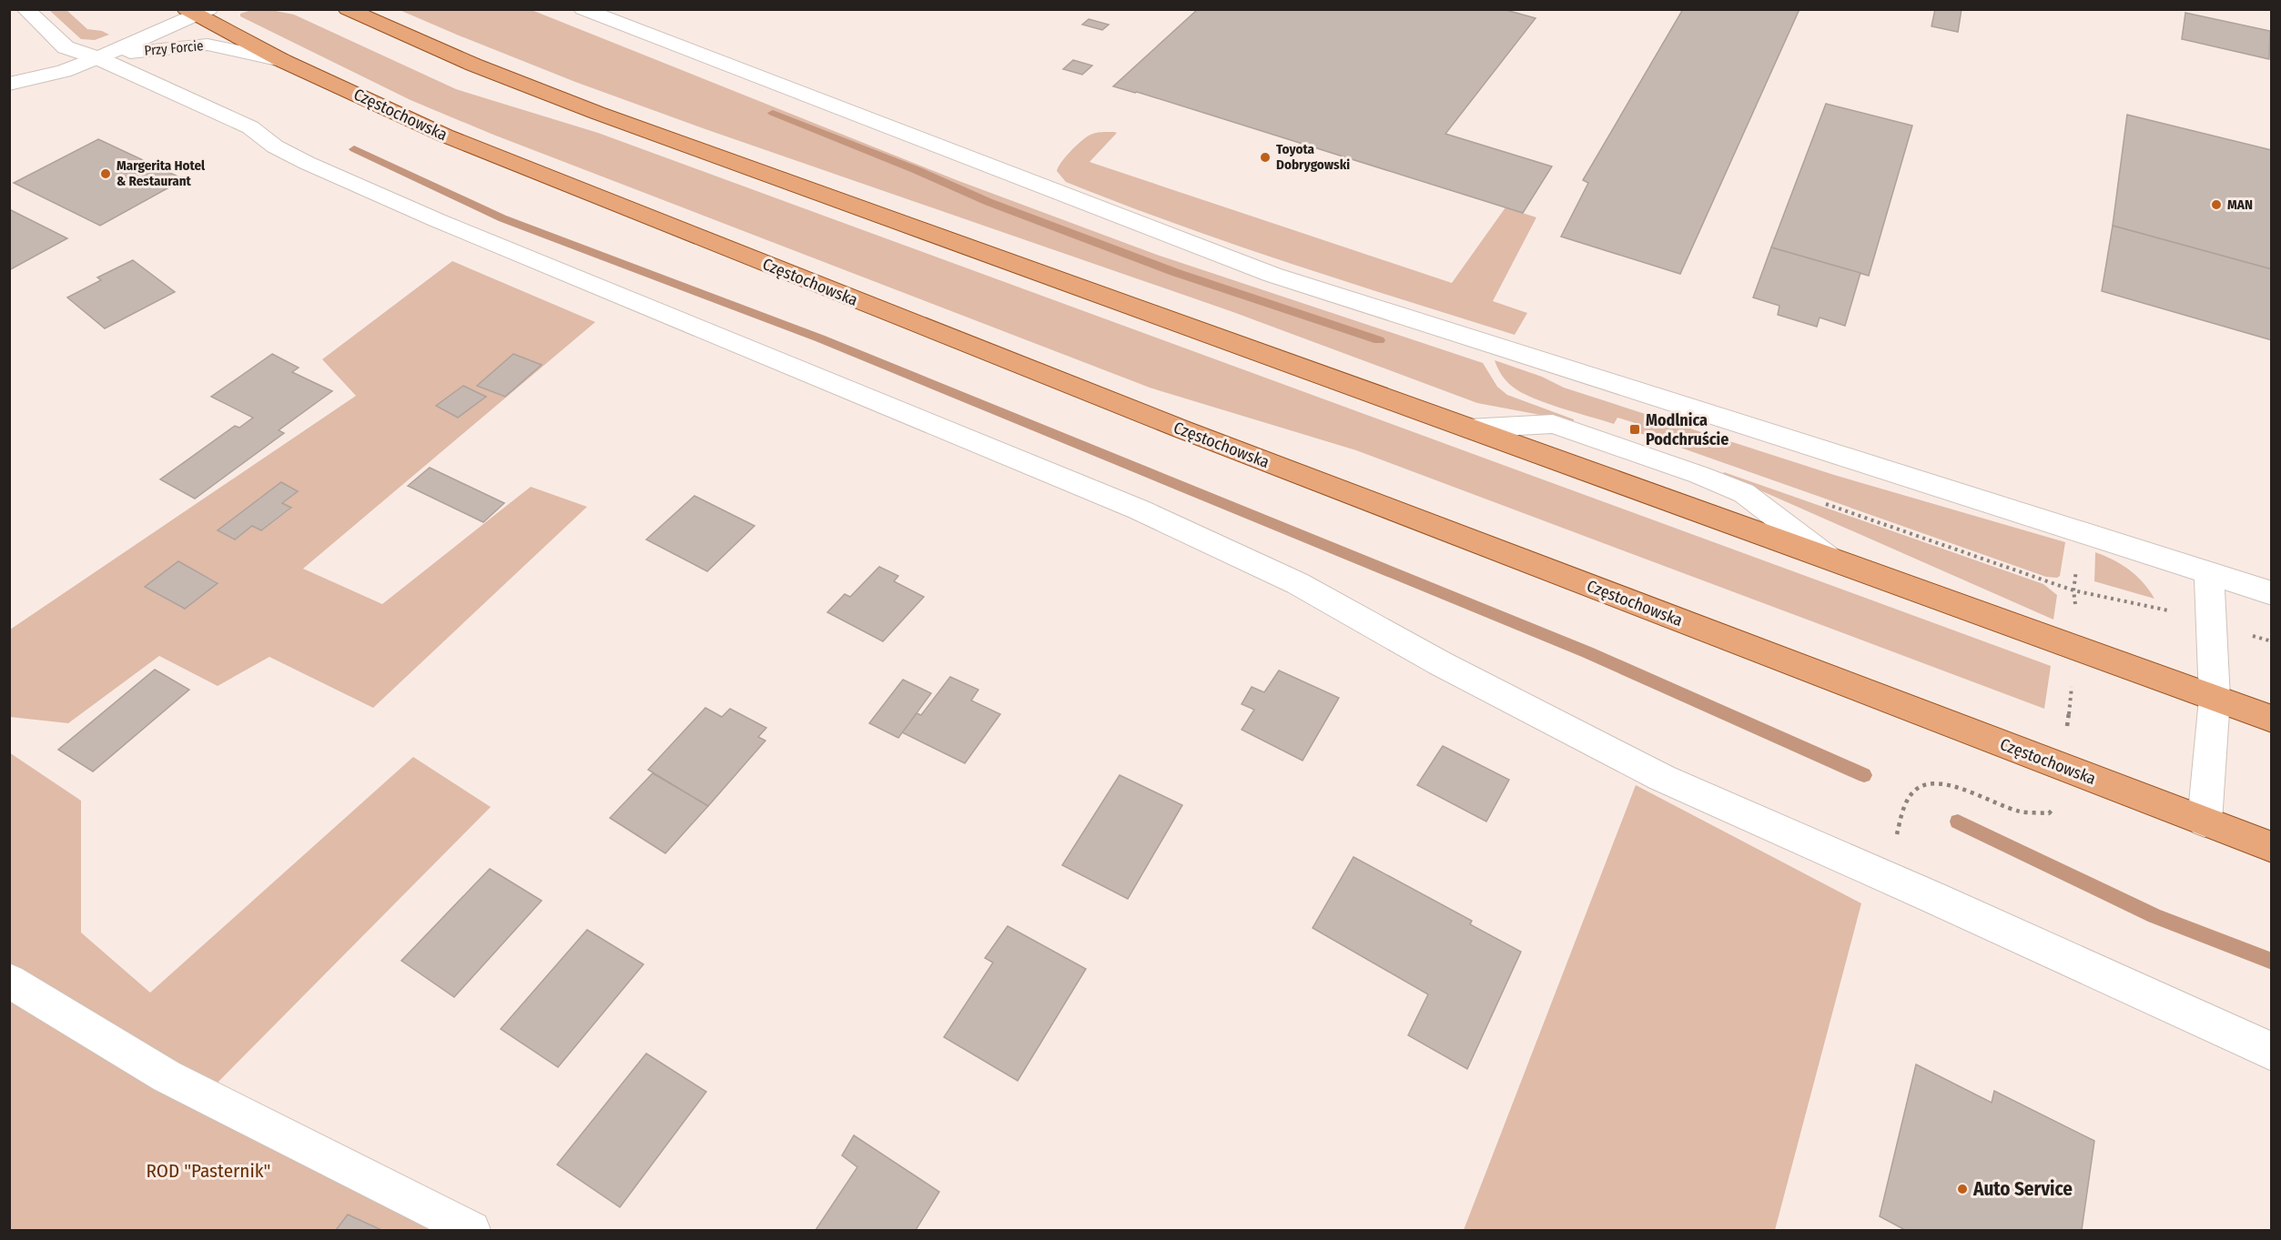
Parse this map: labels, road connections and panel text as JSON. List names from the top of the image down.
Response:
{
  "streets": {
    "main road": ["Częstochowska"],
    "street": ["Przy Forcie"]
  },
  "crossings": [
    ["Przy Forcie", "Częstochowska"]
  ],
  "parks": ["ROD \"Pasternik\""],
  "places": {
    "other": [
      "Toyota Dobrygowski",
      "Margerita Hotel & Restaurant",
      "MAN",
      "Auto Service"
    ],
    "transit": ["Modlnica Podchruście"]
  }
}
